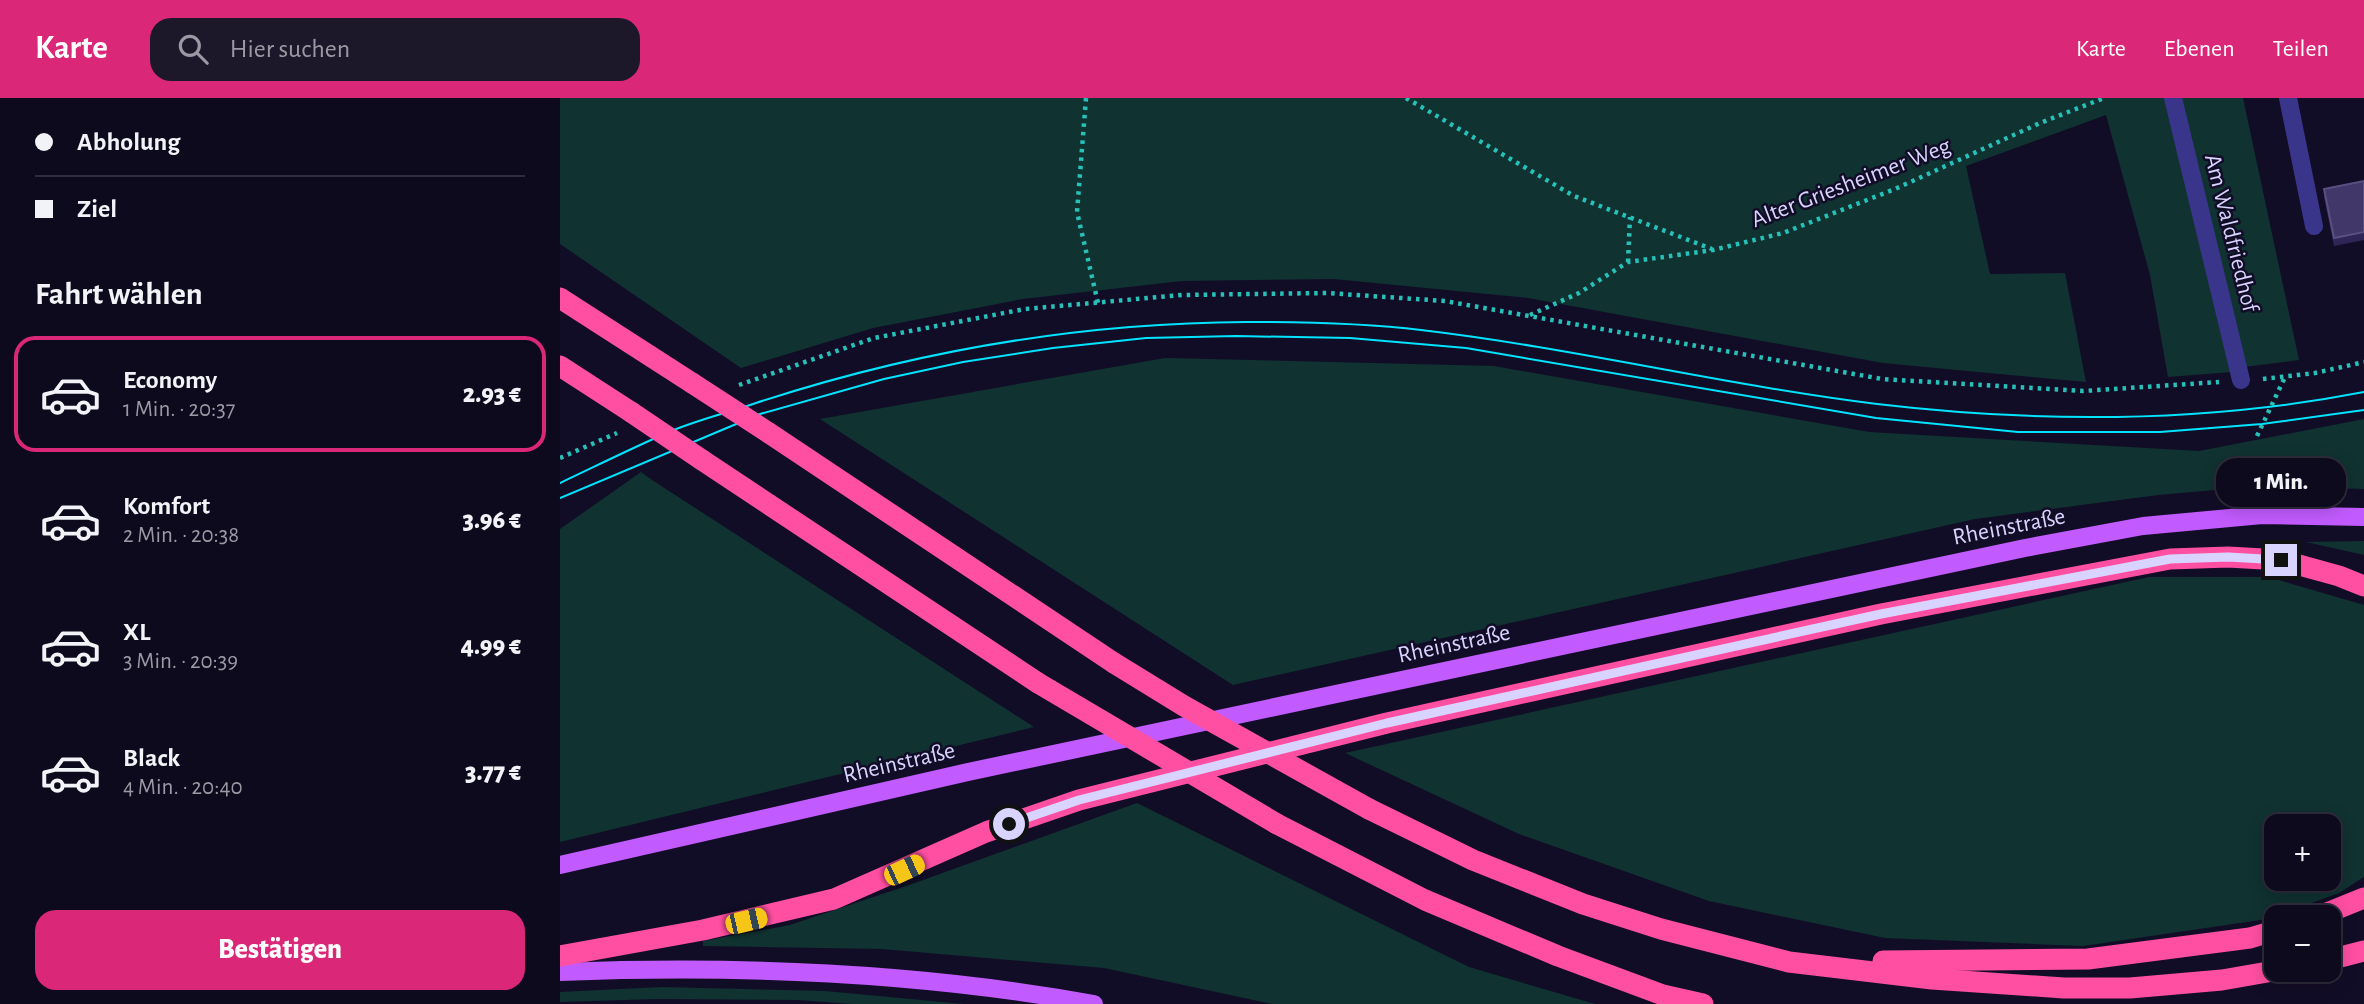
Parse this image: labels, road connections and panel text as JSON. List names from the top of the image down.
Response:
{
  "streets": {
    "main road": ["Rheinstraße"],
    "lane": ["Am Waldfriedhof"],
    "path": ["Alter Griesheimer Weg"]
  },
  "page": {
    "header": "Karte",
    "search": "Hier suchen",
    "nav": ["Karte", "Ebenen", "Teilen"],
    "banner": ["Abholung", "Ziel"],
    "heading": "Fahrt wählen",
    "list": [
      {
        "name": "Economy",
        "note": "1 Min. · 20:37",
        "value": "2.93 €"
      },
      {
        "name": "Komfort",
        "note": "2 Min. · 20:38",
        "value": "3.96 €"
      },
      {
        "name": "XL",
        "note": "3 Min. · 20:39",
        "value": "4.99 €"
      },
      {
        "name": "Black",
        "note": "4 Min. · 20:40",
        "value": "3.77 €"
      }
    ],
    "bubble": "1 Min.",
    "map_buttons": ["+", "−"],
    "buttons": "Bestätigen"
  }
}
